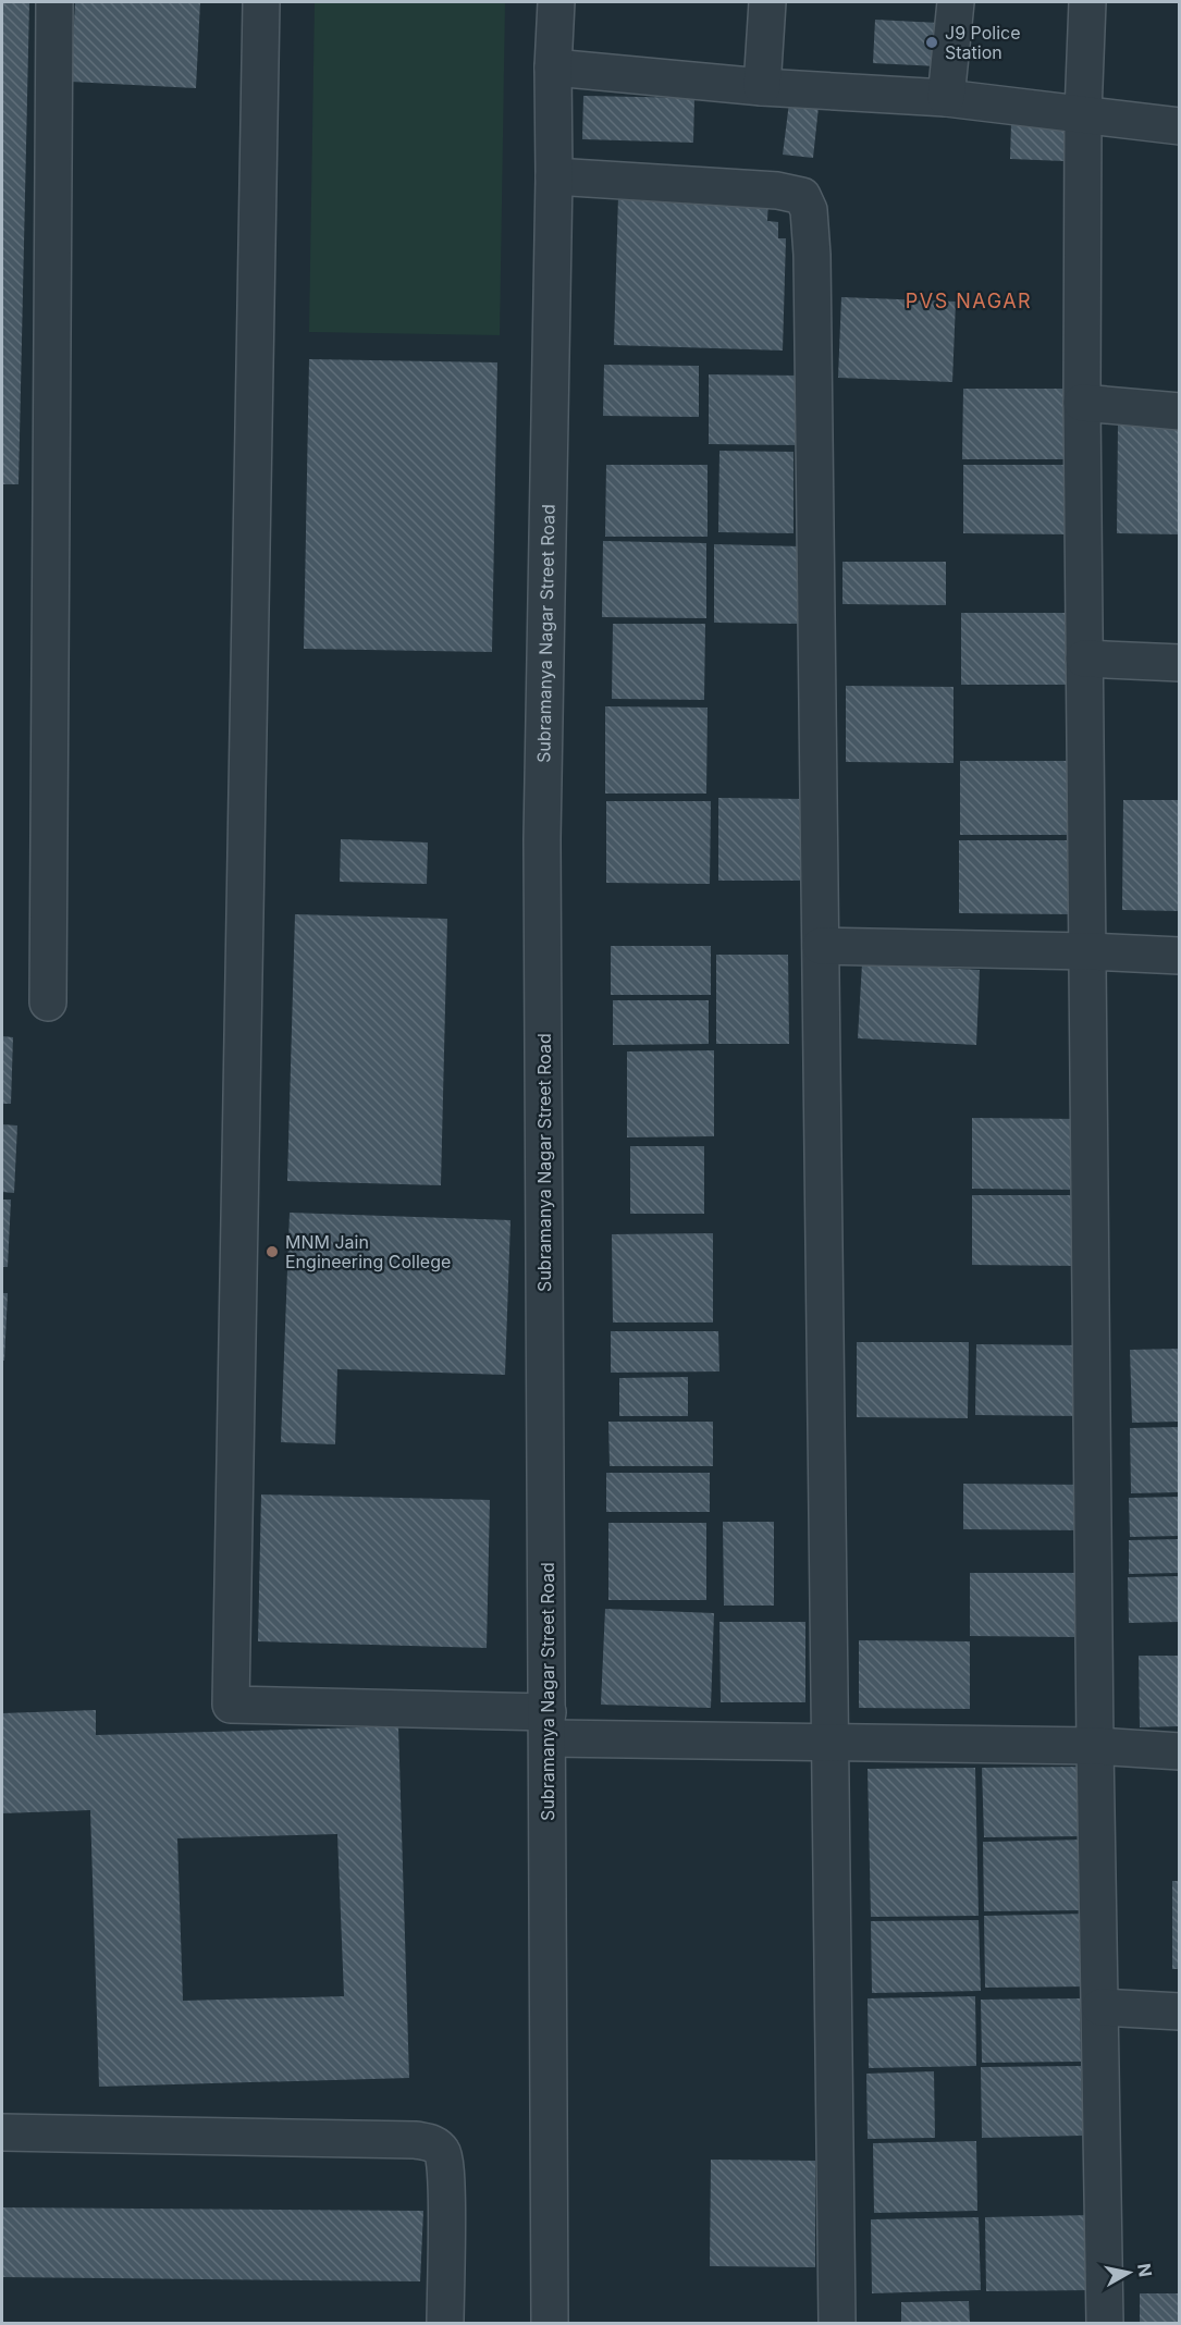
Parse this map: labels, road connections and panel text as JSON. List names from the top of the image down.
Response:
{
  "streets": {
    "street": ["Subramanya Nagar Street Road"]
  },
  "districts": ["PVS NAGAR"],
  "places": ["J9 Police Station", "MNM Jain Engineering College"],
  "north": "right"
}
